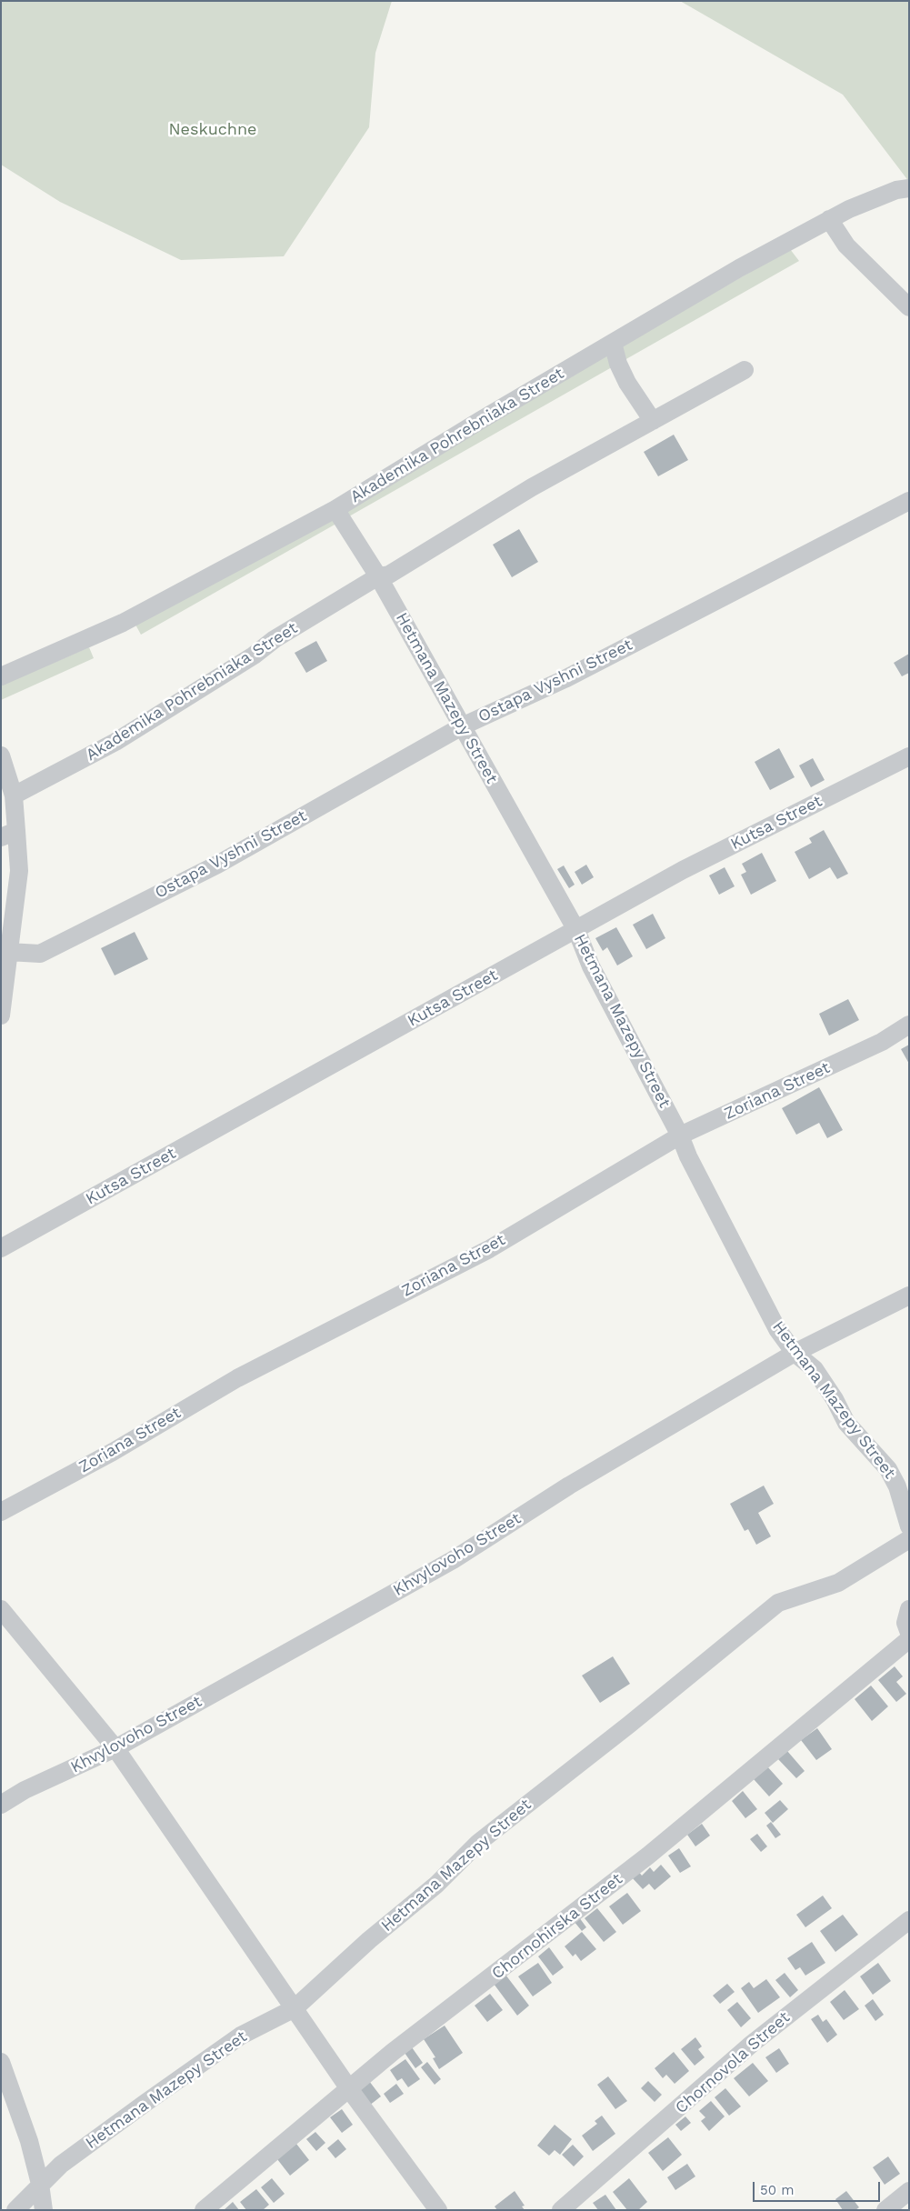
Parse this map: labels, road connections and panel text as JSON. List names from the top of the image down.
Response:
{
  "streets": {
    "street": [
      "Akademika Pohrebniaka Street",
      "Ostapa Vyshni Street",
      "Hetmana Mazepy Street",
      "Kutsa Street",
      "Zoriana Street",
      "Khvylovoho Street",
      "Chornohirska Street",
      "Chornovola Street"
    ]
  },
  "crossings": [
    ["Akademika Pohrebniaka Street", "Hetmana Mazepy Street"],
    ["Ostapa Vyshni Street", "Hetmana Mazepy Street"],
    ["Hetmana Mazepy Street", "Kutsa Street"],
    ["Hetmana Mazepy Street", "Zoriana Street"],
    ["Hetmana Mazepy Street", "Khvylovoho Street"]
  ],
  "parks": ["Neskuchne"],
  "scale_bar": "50 m"
}
